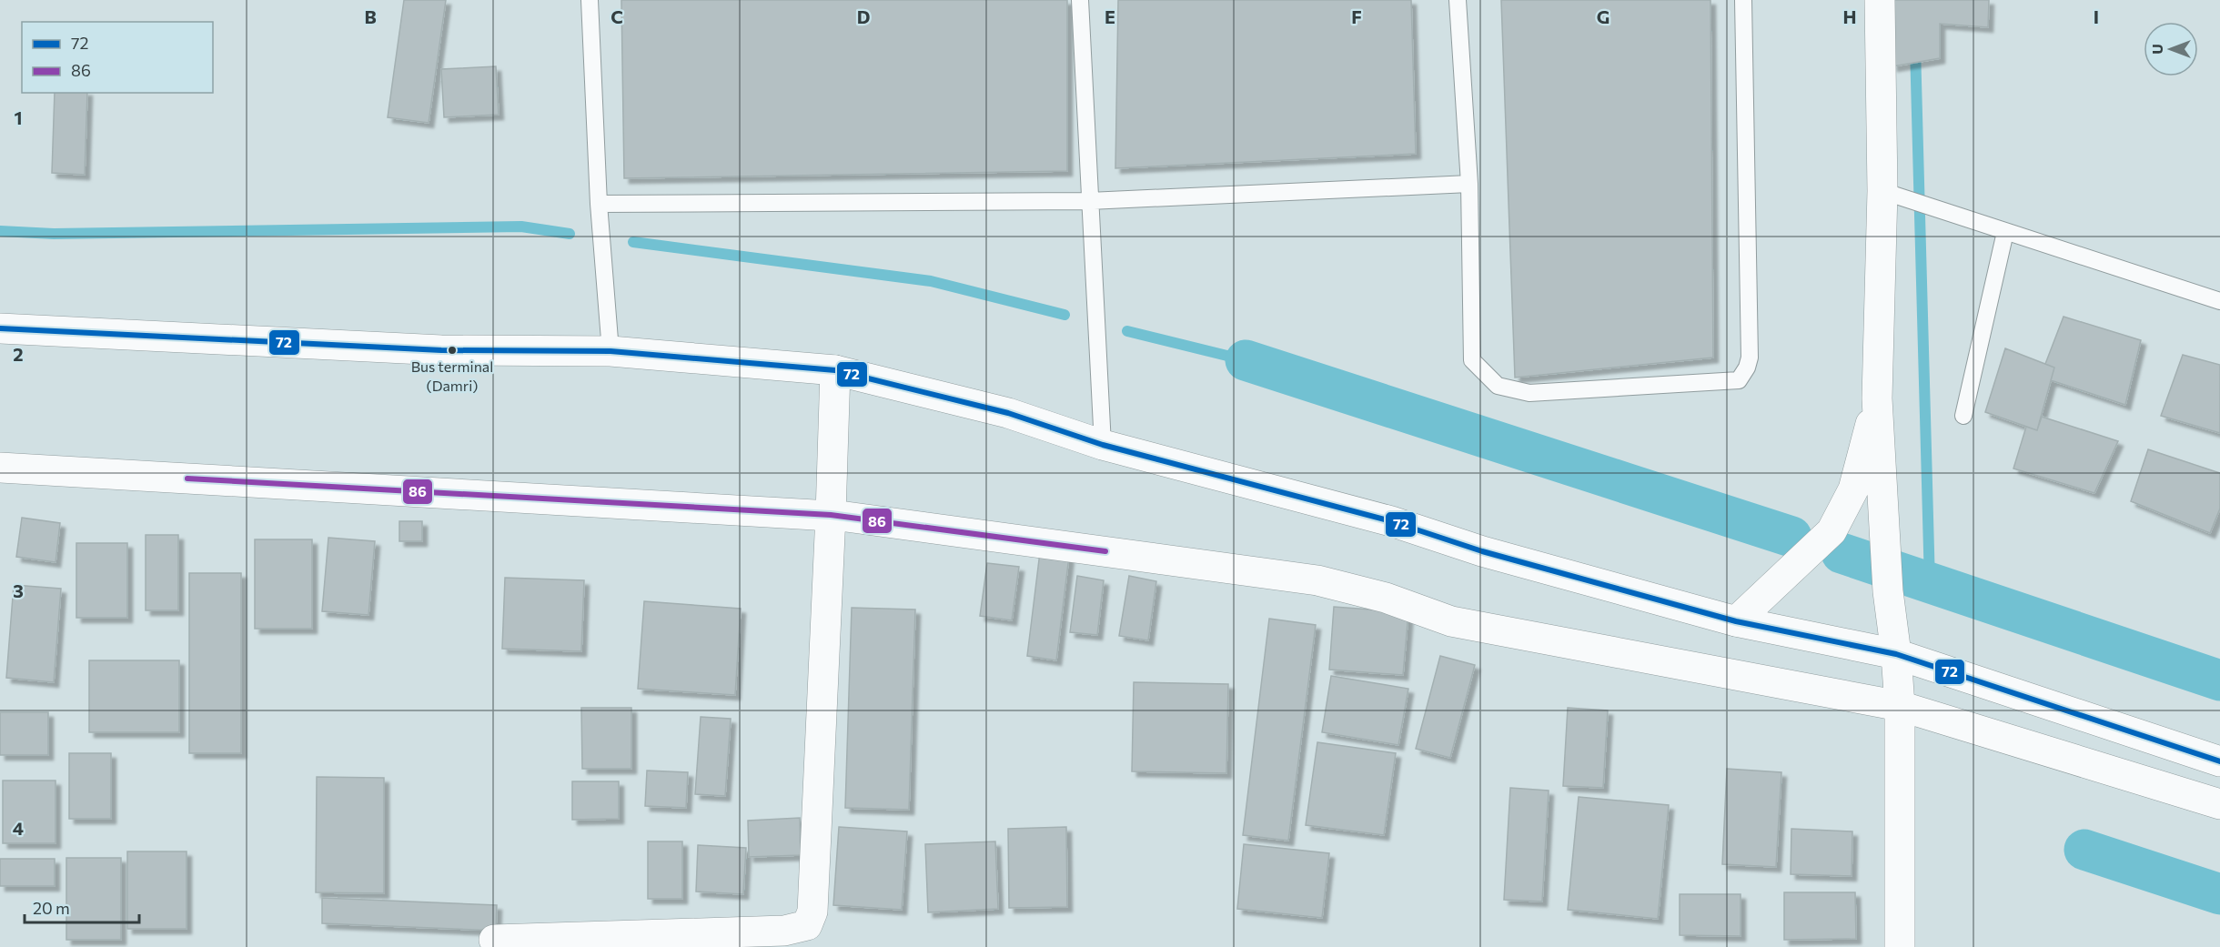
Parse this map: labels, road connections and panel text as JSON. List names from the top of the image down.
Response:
{
  "places": ["Bus terminal (Damri)"],
  "lines": ["transit line 72", "transit line 86"],
  "legend": ["72", "86"],
  "scale_bar": "20 m",
  "north": "left",
  "grid": {
    "columns": [
      "B",
      "C",
      "D",
      "E",
      "F",
      "G",
      "H",
      "I"
    ],
    "rows": [
      "1",
      "2",
      "3",
      "4"
    ]
  }
}
